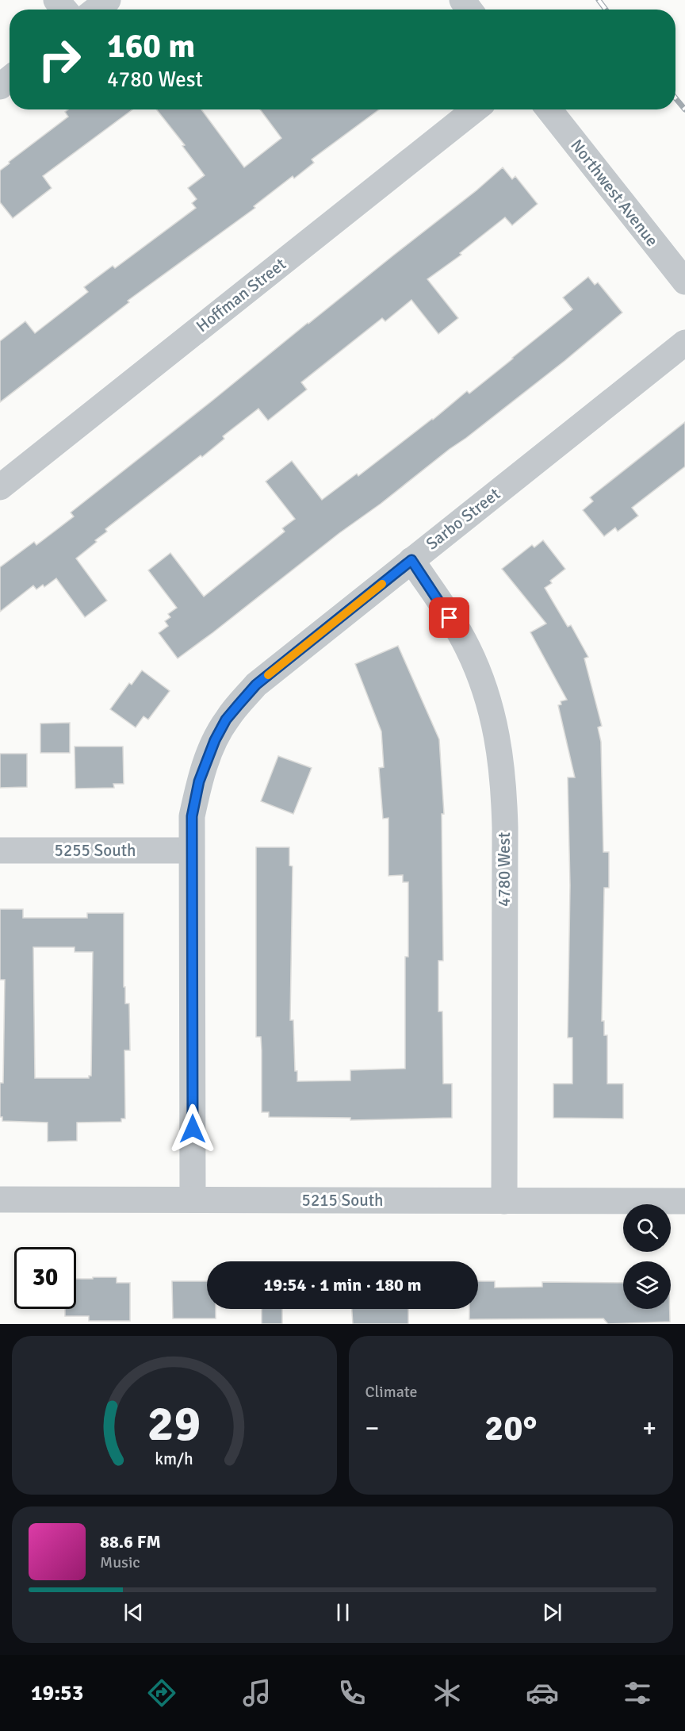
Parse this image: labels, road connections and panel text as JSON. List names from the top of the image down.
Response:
{
  "streets": {
    "street": [
      "Northwest Avenue",
      "Hoffman Street",
      "Sarbo Street",
      "5255 South",
      "4780 West",
      "5215 South"
    ]
  },
  "crossings": [
    ["Sarbo Street", "5255 South"],
    ["Sarbo Street", "4780 West"],
    ["Sarbo Street", "5215 South"],
    ["4780 West", "5215 South"]
  ],
  "page": {
    "turn": ["160 m", "4780 West"],
    "limit": "30",
    "trip": "19:54 · 1 min · 180 m",
    "tile": "Climate",
    "heat": ["−", "20°", "+"],
    "song": ["88.6 FM", "Music"],
    "tabs": "19:53",
    "gauge": ["29", "km/h"]
  }
}
